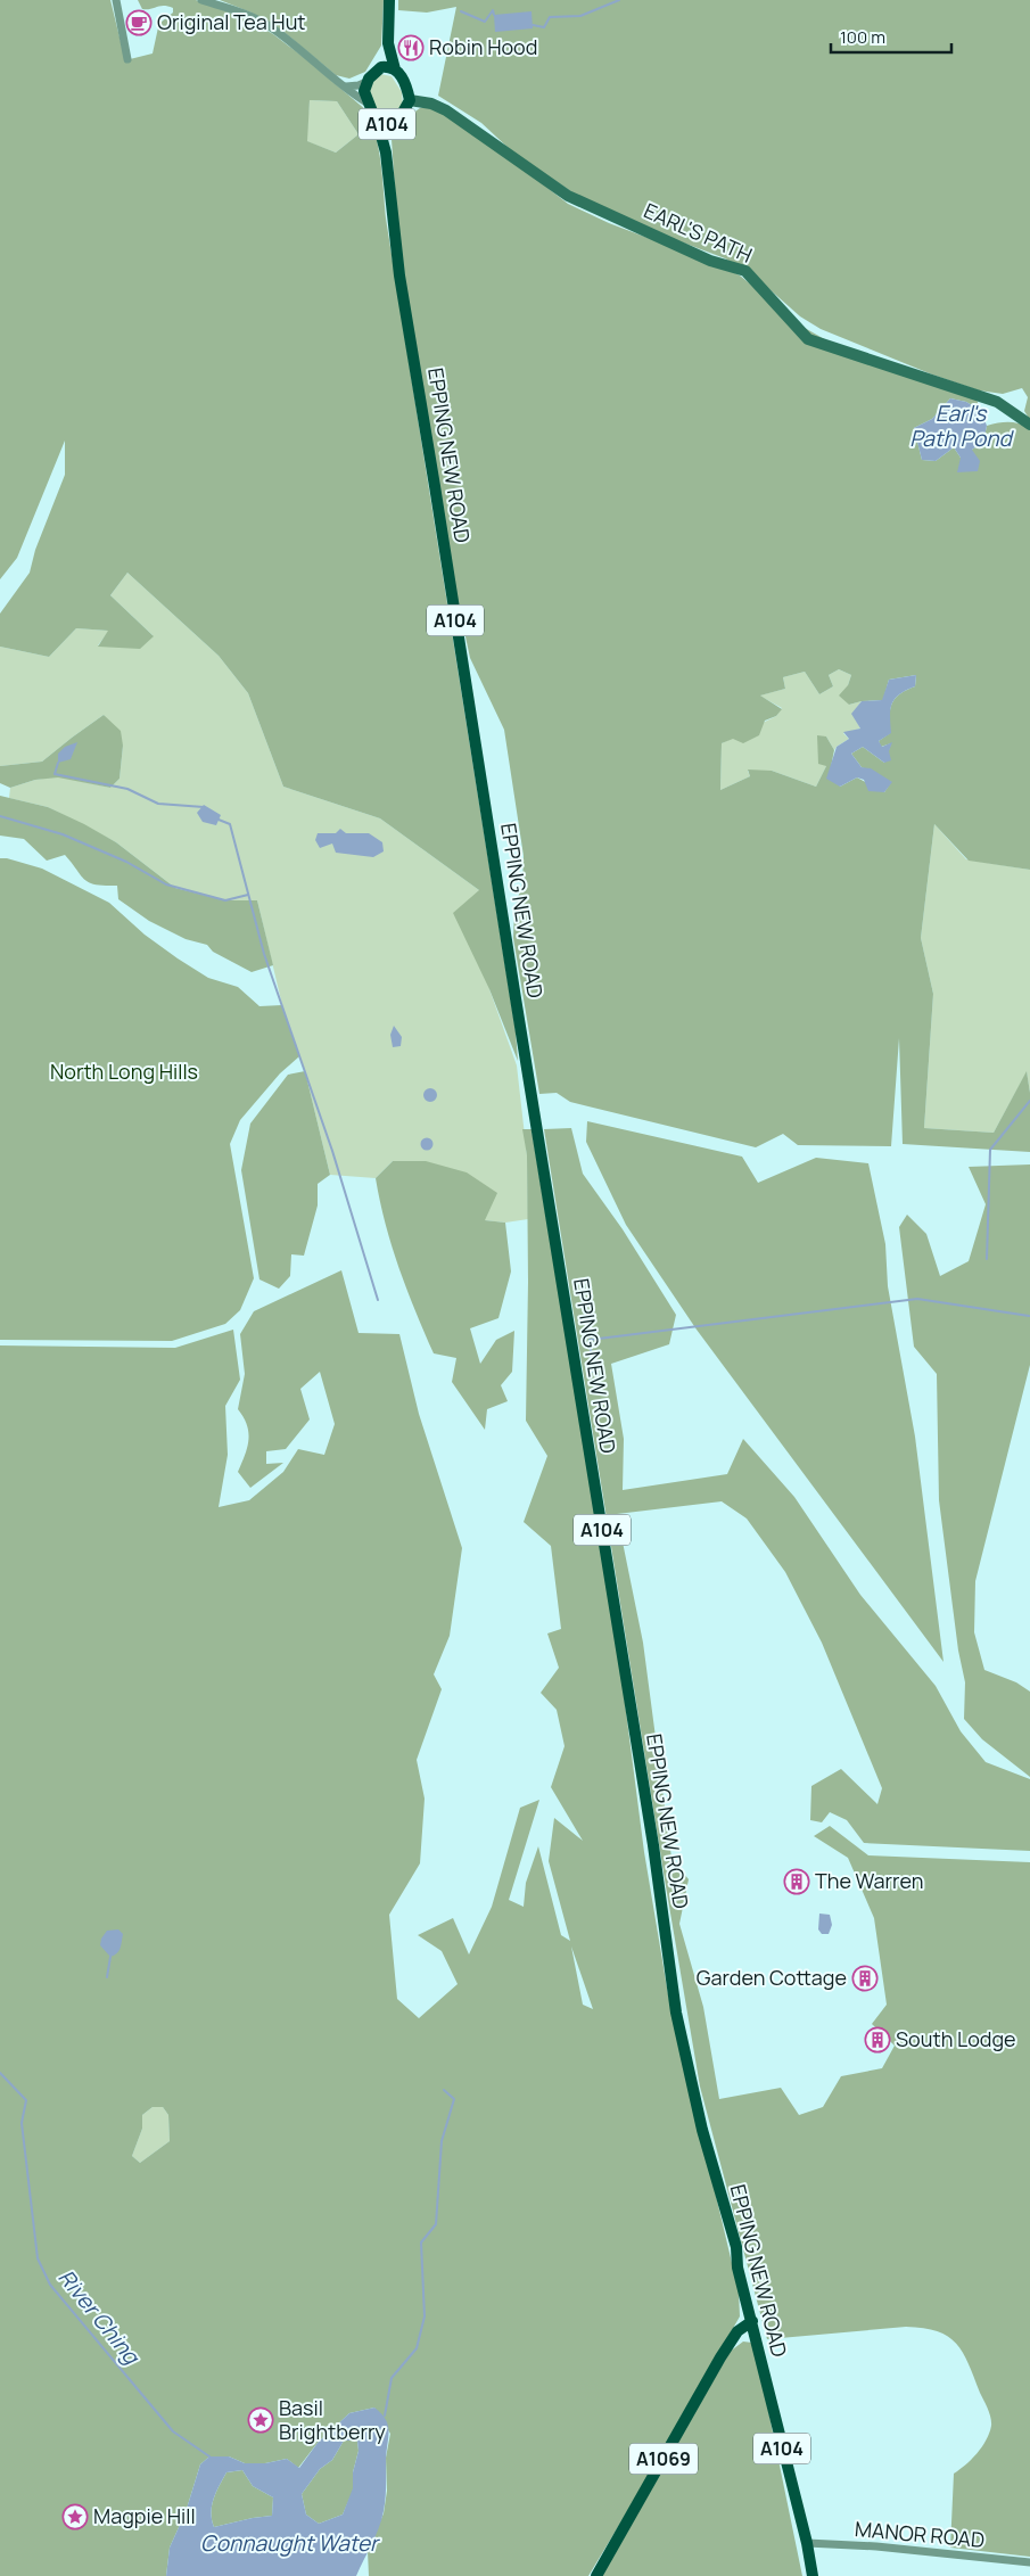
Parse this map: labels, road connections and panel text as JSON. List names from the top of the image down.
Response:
{
  "streets": {
    "main road": ["A104", "EPPING NEW ROAD", "A1069"],
    "street": ["EARL'S PATH", "MANOR ROAD"]
  },
  "crossings": [
    ["A104", "EARL'S PATH"],
    ["A104", "EPPING NEW ROAD"],
    ["EARL'S PATH", "EPPING NEW ROAD"],
    ["EPPING NEW ROAD", "A1069"],
    ["EPPING NEW ROAD", "MANOR ROAD"]
  ],
  "water": ["Earl's Path Pond", "River Ching", "Connaught Water"],
  "parks": ["North Long Hills"],
  "places": {
    "cafe": ["Original Tea Hut"],
    "restaurant": ["Robin Hood"],
    "building": ["The Warren", "Garden Cottage", "South Lodge"],
    "place": ["Basil Brightberry", "Magpie Hill"]
  },
  "scale_bar": "100 m"
}
